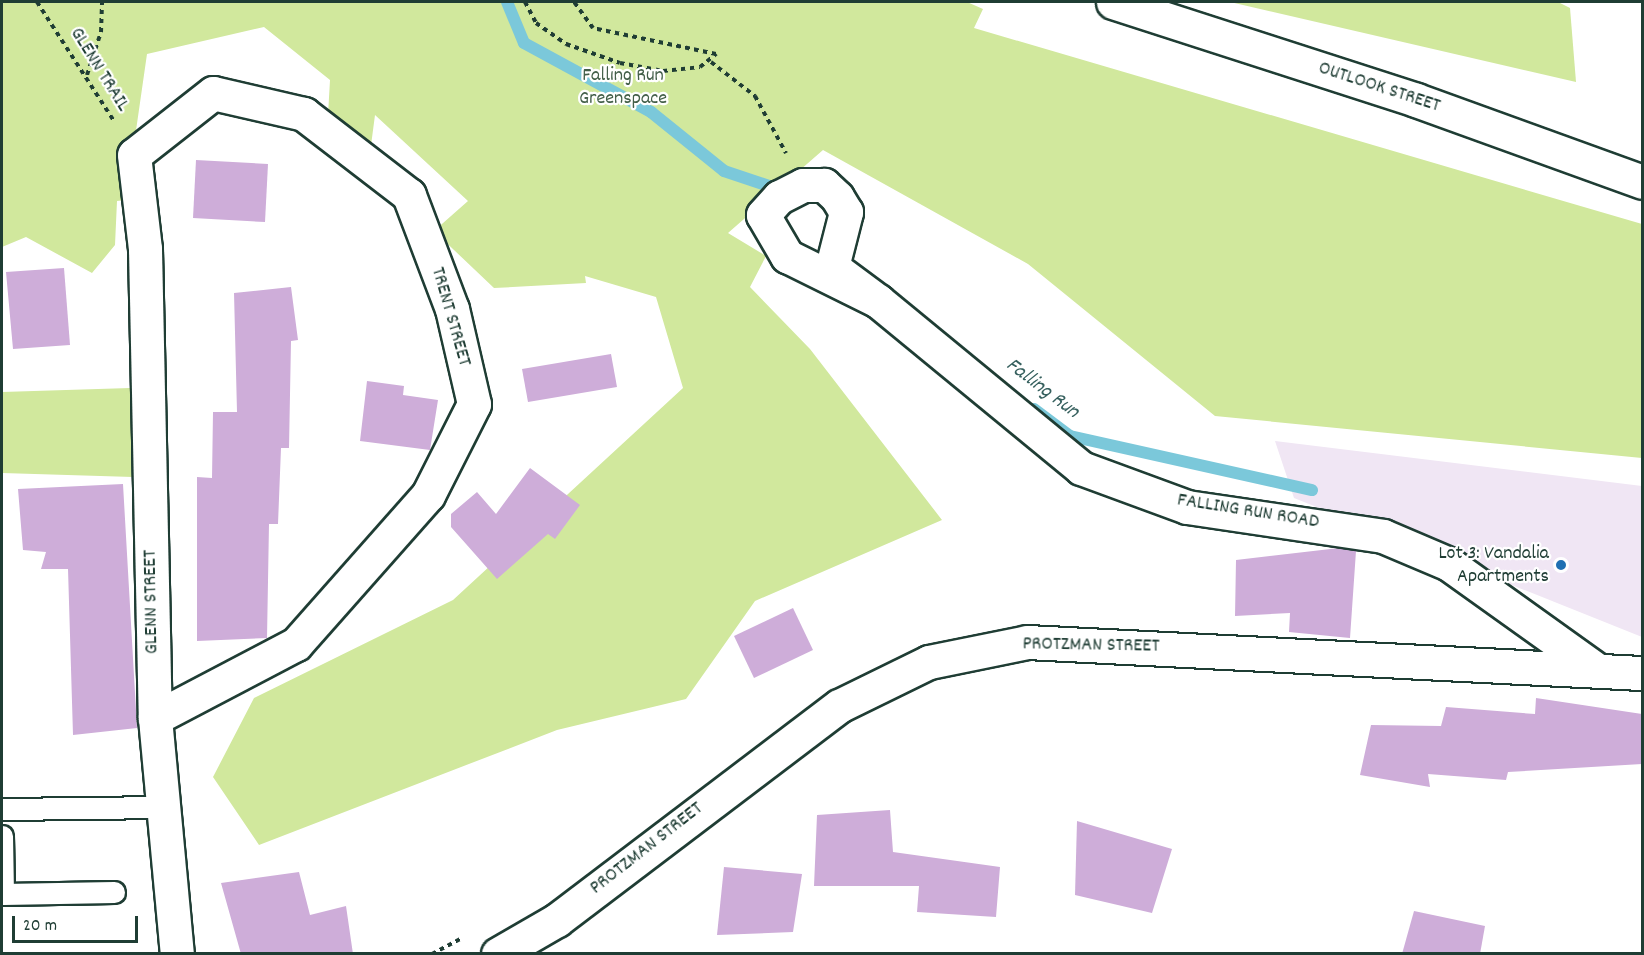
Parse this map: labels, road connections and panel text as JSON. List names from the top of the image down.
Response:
{
  "streets": {
    "street": [
      "OUTLOOK STREET",
      "TRENT STREET",
      "FALLING RUN ROAD",
      "GLENN STREET",
      "PROTZMAN STREET"
    ],
    "path": ["GLENN TRAIL"]
  },
  "crossings": [
    ["GLENN TRAIL", "TRENT STREET"],
    ["GLENN TRAIL", "GLENN STREET"],
    ["TRENT STREET", "GLENN STREET"],
    ["FALLING RUN ROAD", "PROTZMAN STREET"]
  ],
  "water": ["Falling Run"],
  "parks": ["Falling Run Greenspace"],
  "places": ["Lot 3: Vandalia Apartments"],
  "scale_bar": "20 m"
}
